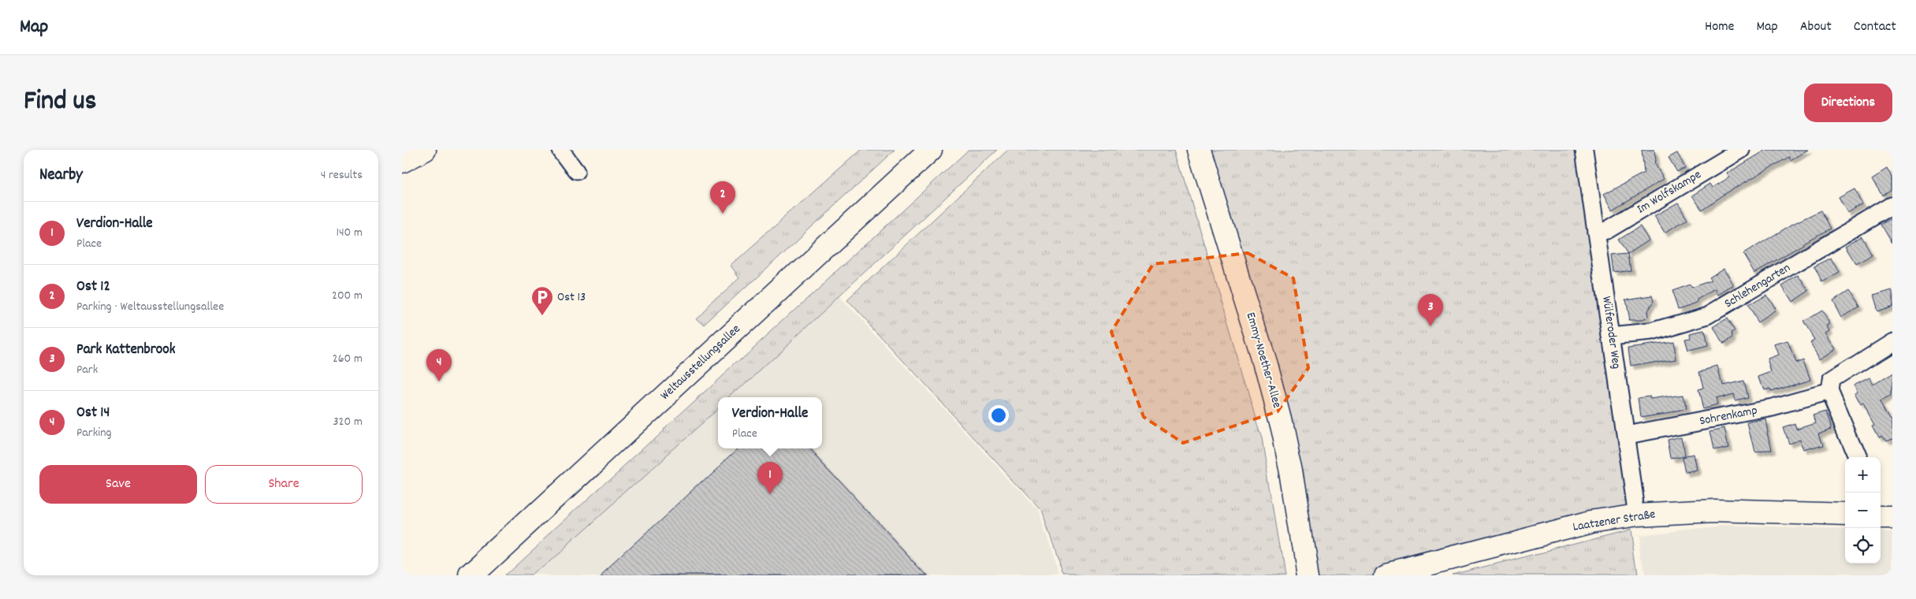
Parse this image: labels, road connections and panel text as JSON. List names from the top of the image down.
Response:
{
  "streets": {
    "main road": ["Emmy-Noether-Allee", "Weltausstellungsallee", "Laatzener Straße"],
    "street": [
      "Im Wolfskampe",
      "Schlehengarten",
      "Wülferoder Weg",
      "Sohrenkamp"
    ]
  },
  "crossings": [
    ["Im Wolfskampe", "Wülferoder Weg"],
    ["Schlehengarten", "Wülferoder Weg"],
    ["Wülferoder Weg", "Sohrenkamp"],
    ["Wülferoder Weg", "Laatzener Straße"]
  ],
  "places": {
    "parking": ["Ost 13"]
  },
  "page": {
    "header": "Map",
    "nav": [
      "Home",
      "Map",
      "About",
      "Contact"
    ],
    "title": "Find us",
    "buttons": [
      "Directions",
      ["Save", "Share"]
    ],
    "heading": ["Nearby", "4 results"],
    "pins": [
      "2",
      "3",
      "4",
      "1"
    ],
    "list": [
      {
        "mark": "1",
        "name": "Verdion-Halle",
        "note": "Place",
        "value": "140 m"
      },
      {
        "mark": "2",
        "name": "Ost 12",
        "note": "Parking · Weltausstellungsallee",
        "value": "200 m"
      },
      {
        "mark": "3",
        "name": "Park Kattenbrook",
        "note": "Park",
        "value": "260 m"
      },
      {
        "mark": "4",
        "name": "Ost 14",
        "note": "Parking",
        "value": "320 m"
      }
    ],
    "popup": ["Verdion-Halle", "Place"],
    "map_buttons": ["+", "−"]
  }
}
